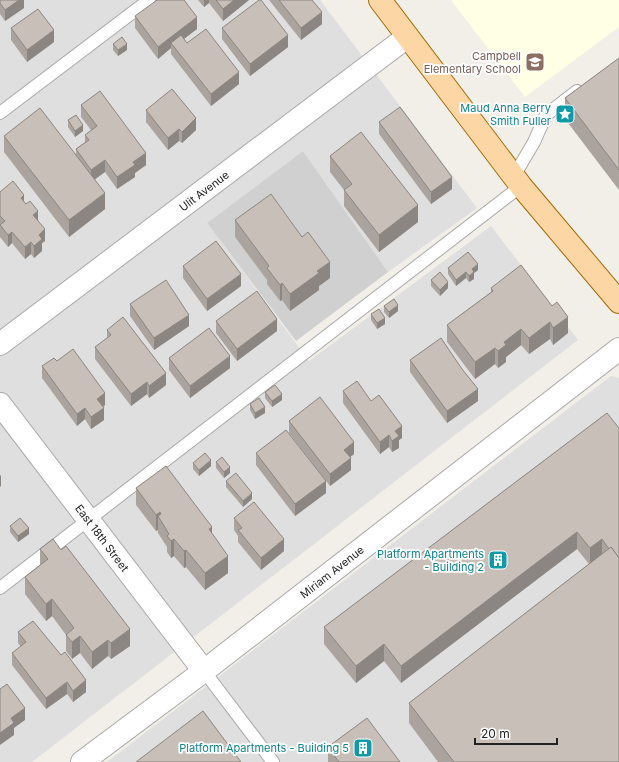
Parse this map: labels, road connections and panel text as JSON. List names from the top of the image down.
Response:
{
  "streets": {
    "street": ["Ulit Avenue", "East 18th Street", "Miriam Avenue"]
  },
  "crossings": [
    ["East 18th Street", "Miriam Avenue"]
  ],
  "places": {
    "school or university": ["Campbell Elementary School"],
    "place": ["Maud Anna Berry Smith Fuller"],
    "building": ["Platform Apartments - Building 2", "Platform Apartments - Building 5"]
  },
  "scale_bar": "20 m"
}
